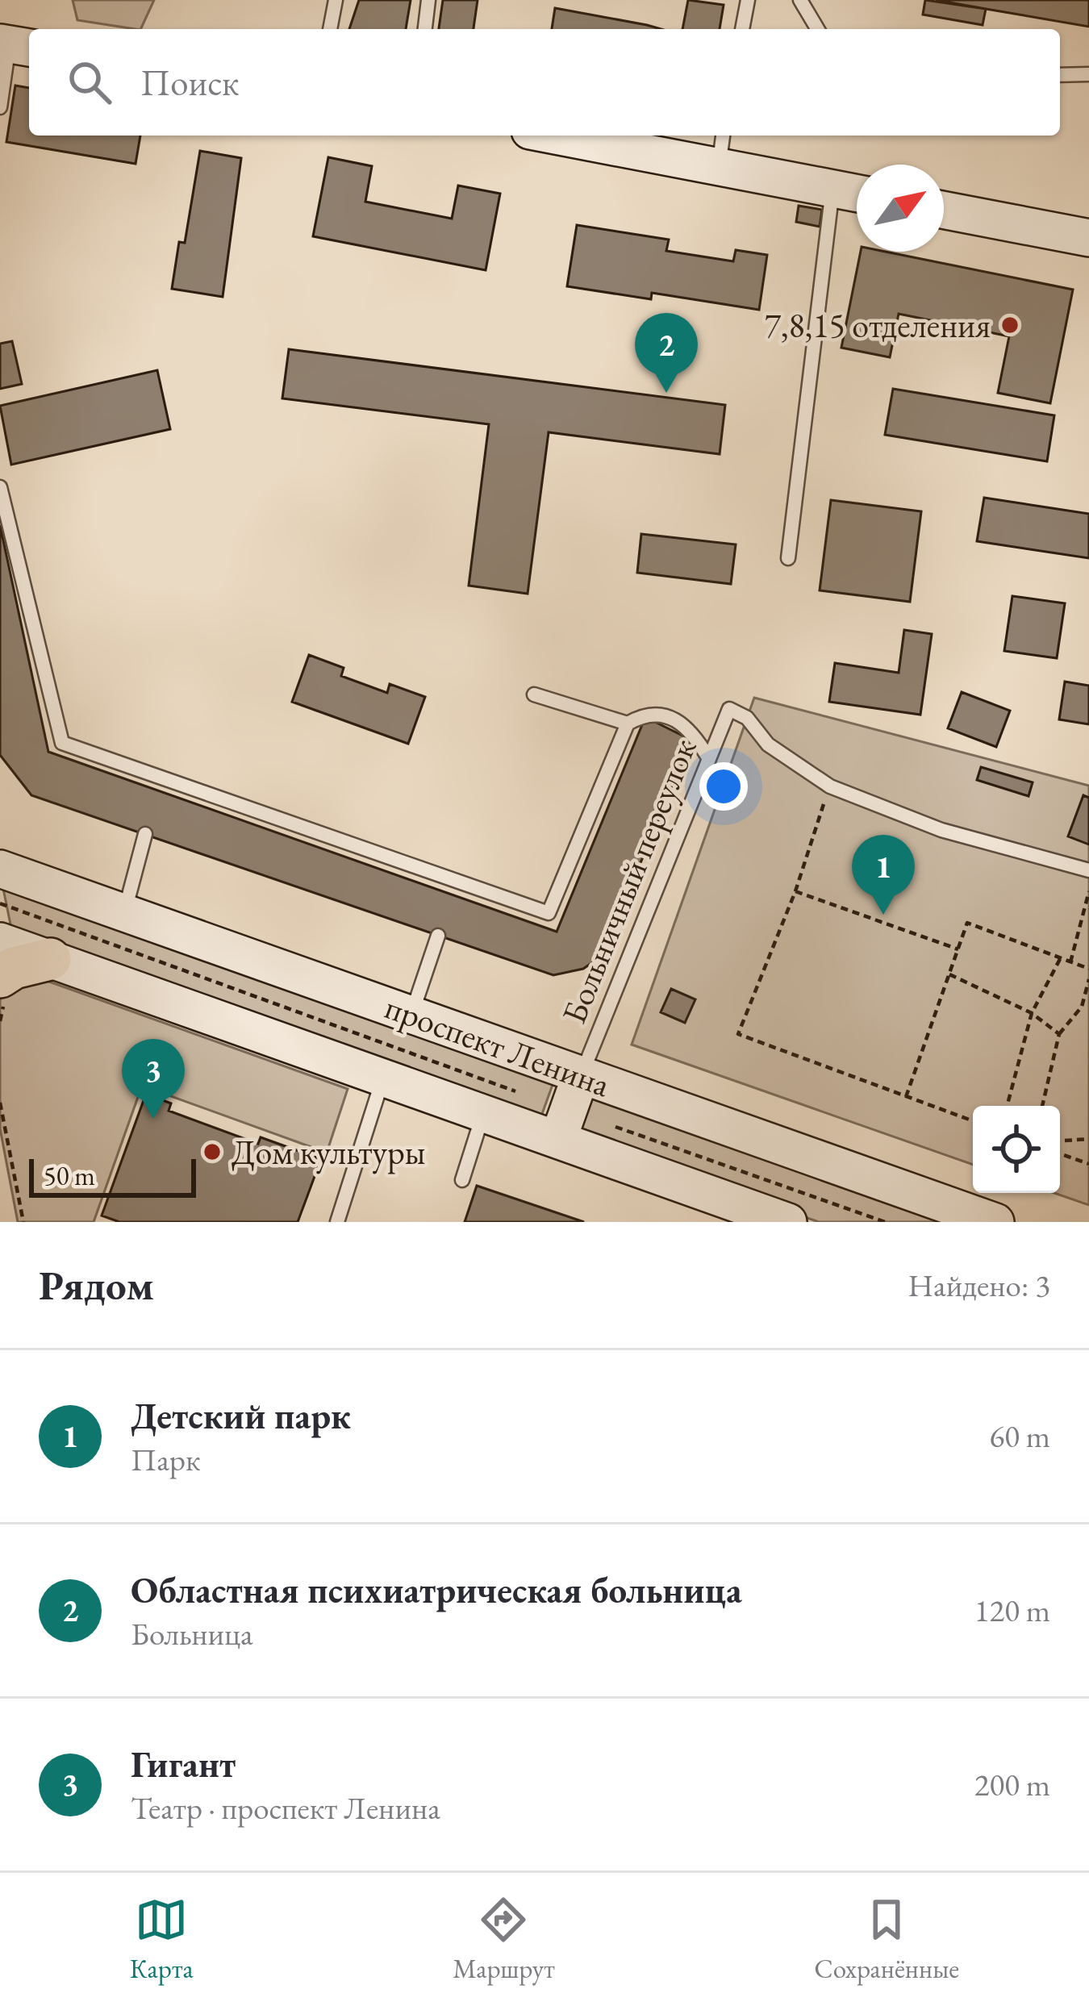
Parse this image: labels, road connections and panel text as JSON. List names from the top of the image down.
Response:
{
  "streets": {
    "main road": ["проспект Ленина"],
    "lane": ["Больничный переулок"]
  },
  "crossings": [
    ["Больничный переулок", "проспект Ленина"]
  ],
  "places": ["7,8,15 отделения", "Дом культуры"],
  "scale_bar": "50 m",
  "north": "top right",
  "page": {
    "search": "Поиск",
    "pins": ["2", "1", "3"],
    "scale": "50 m",
    "heading": ["Рядом", "Найдено: 3"],
    "list": [
      {
        "mark": "1",
        "name": "Детский парк",
        "note": "Парк",
        "value": "60 m"
      },
      {
        "mark": "2",
        "name": "Областная психиатрическая больница",
        "note": "Больница",
        "value": "120 m"
      },
      {
        "mark": "3",
        "name": "Гигант",
        "note": "Театр · проспект Ленина",
        "value": "200 m"
      }
    ],
    "nav": ["Карта", "Маршрут", "Сохранённые"]
  }
}
